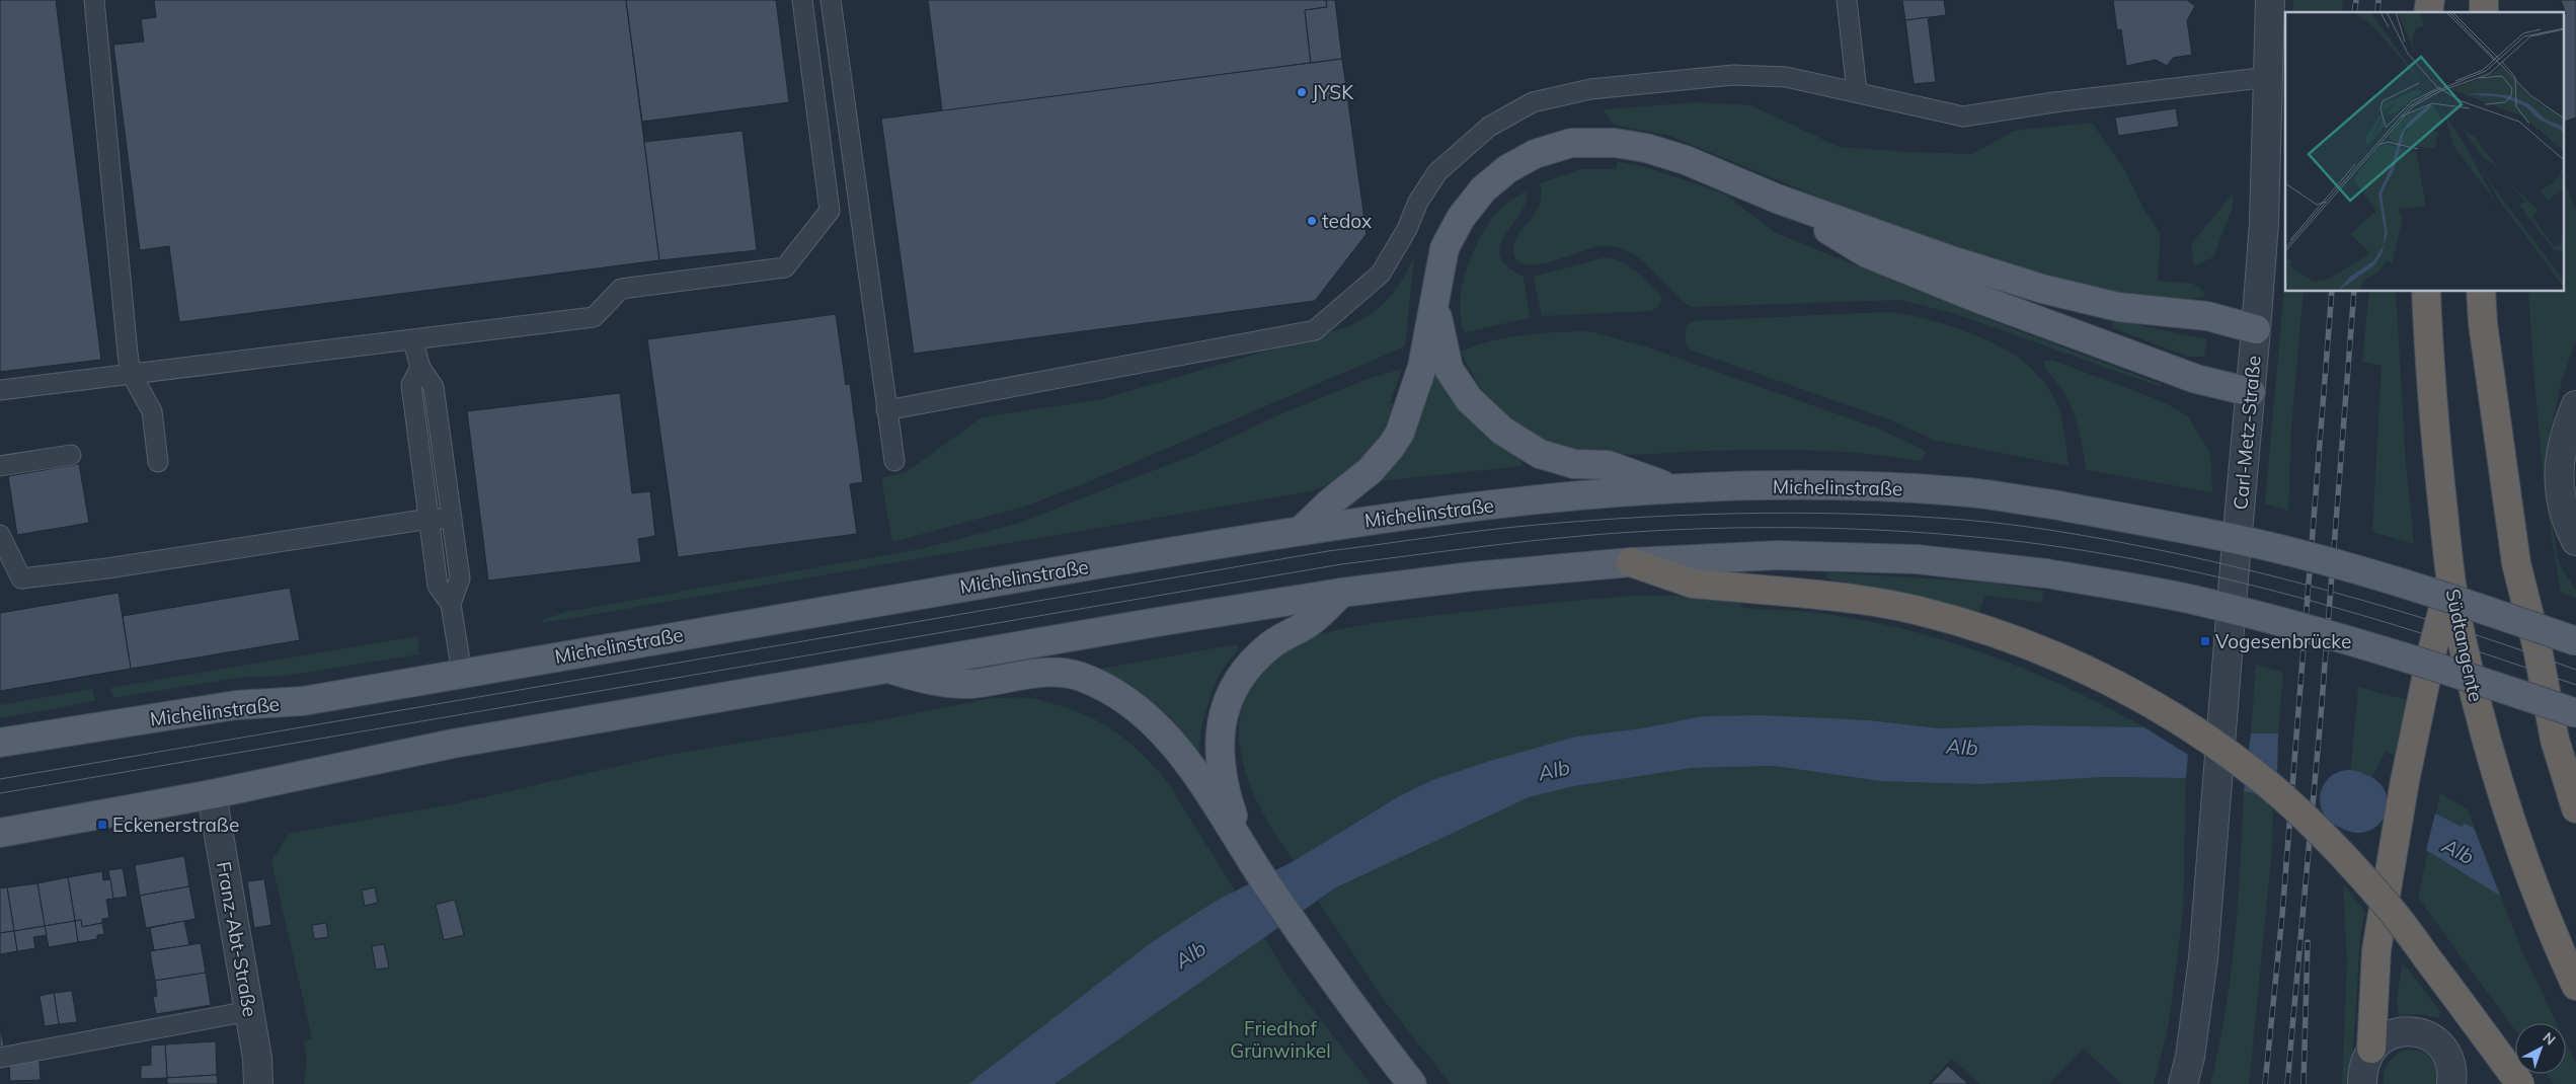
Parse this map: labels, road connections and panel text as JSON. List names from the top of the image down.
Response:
{
  "streets": {
    "highway": ["Südtangente"],
    "main road": ["Michelinstraße"],
    "street": ["Carl-Metz-Straße", "Franz-Abt-Straße"]
  },
  "water": ["Alb"],
  "parks": ["Friedhof Grünwinkel"],
  "places": {
    "other": ["JYSK", "tedox"],
    "transit": ["Vogesenbrücke", "Eckenerstraße"]
  },
  "north": "top right"
}
